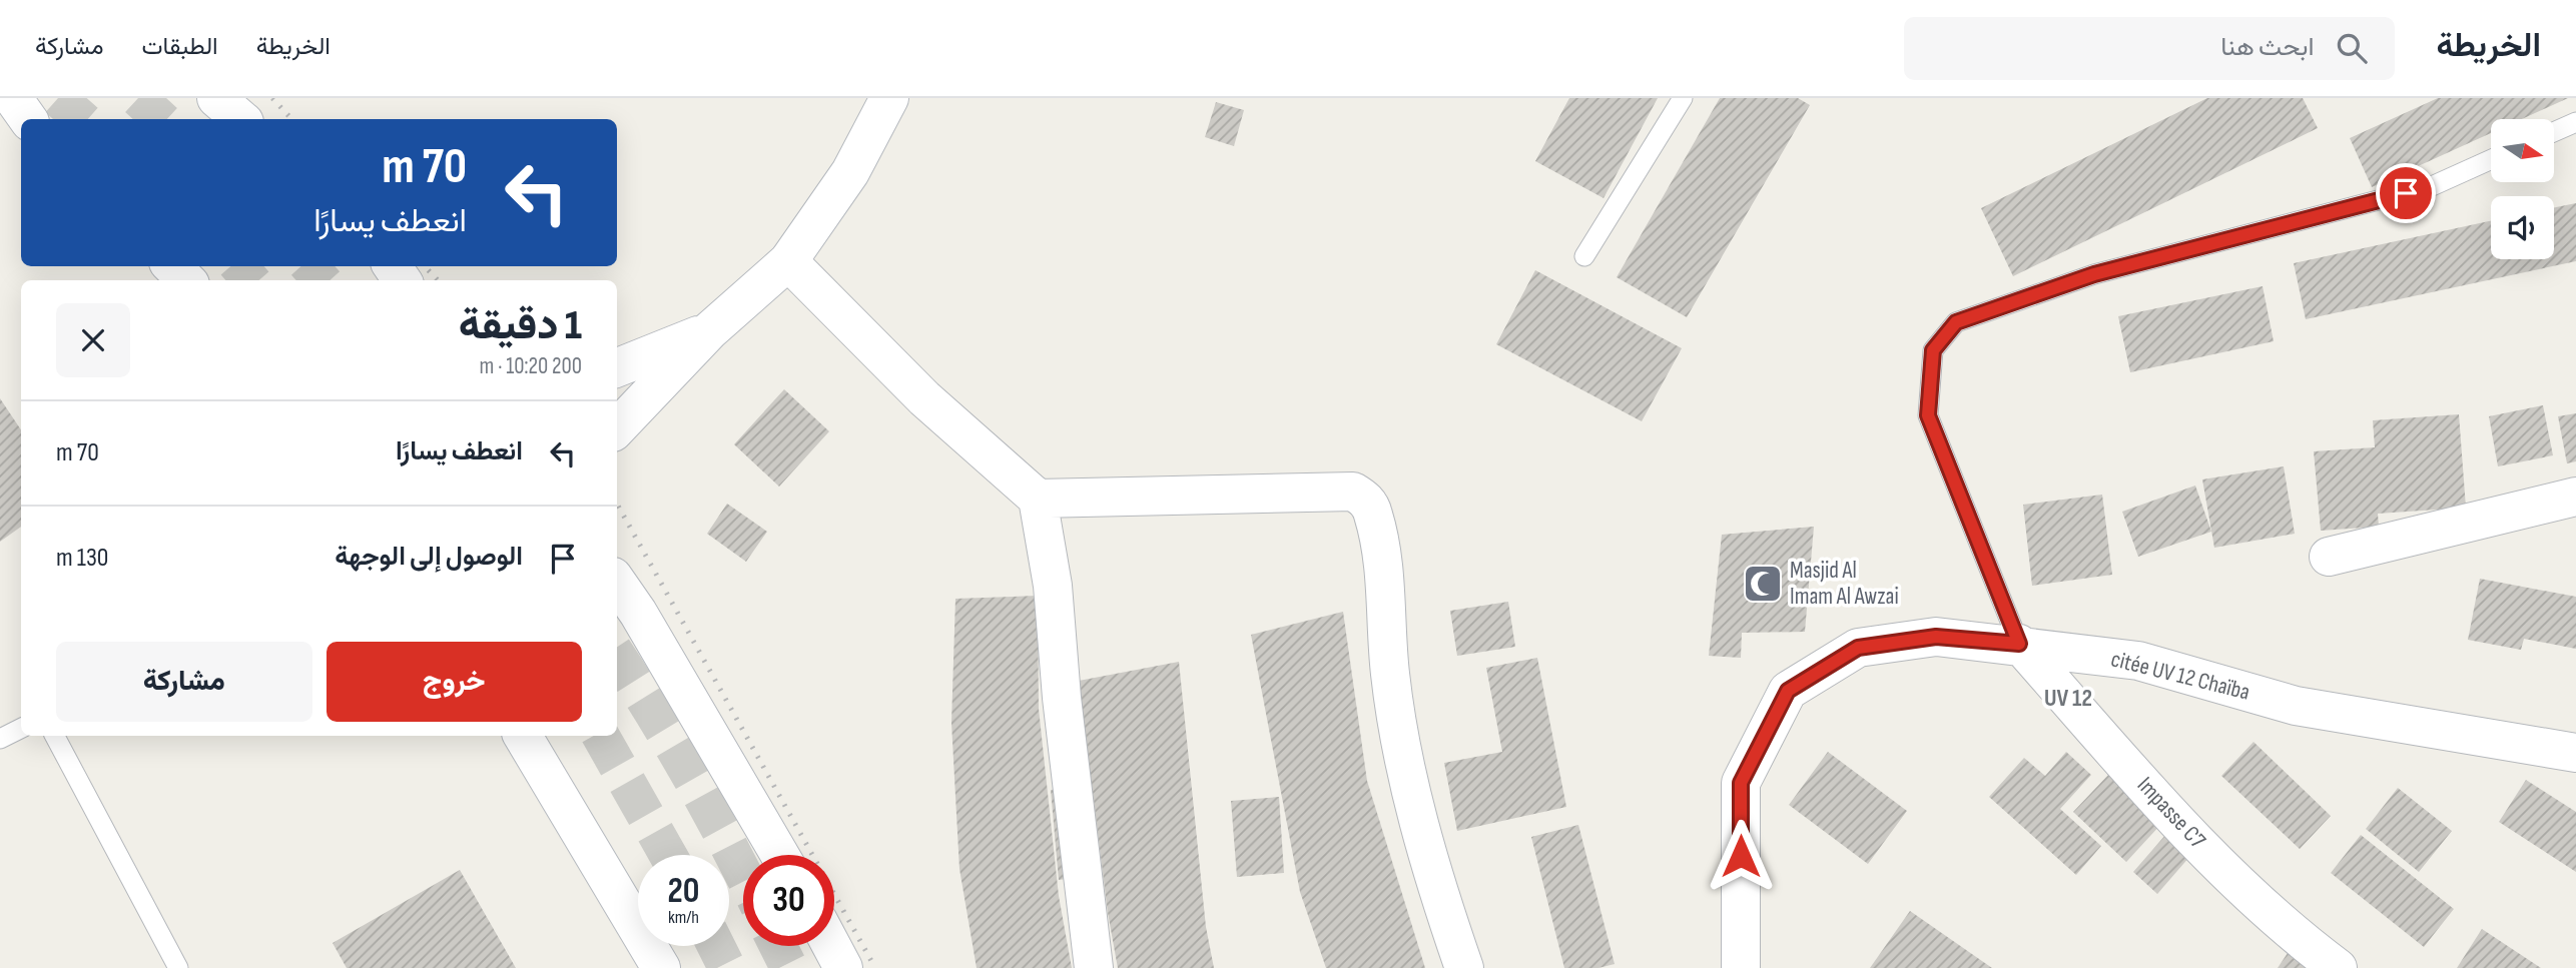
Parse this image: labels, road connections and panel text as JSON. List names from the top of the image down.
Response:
{
  "streets": {
    "street": ["citée UV 12 Chaïba", "Impasse C7"]
  },
  "crossings": [
    ["citée UV 12 Chaïba", "Impasse C7"]
  ],
  "districts": ["UV 12"],
  "places": {
    "mosque": ["Masjid Al Imam Al Awzai"]
  },
  "north": "right",
  "page": {
    "header": "الخريطة",
    "search": "ابحث هنا",
    "nav": ["الخريطة", "الطبقات", "مشاركة"],
    "turn": ["70 m", "انعطف يسارًا"],
    "heading": ["1 دقيقة", "200 m · 10:20"],
    "list": [
      {
        "name": "انعطف يسارًا",
        "value": "70 m"
      },
      {
        "name": "الوصول إلى الوجهة",
        "value": "130 m"
      }
    ],
    "buttons": ["خروج", "مشاركة"],
    "speed": "20 km/h",
    "limit": "30"
  }
}
